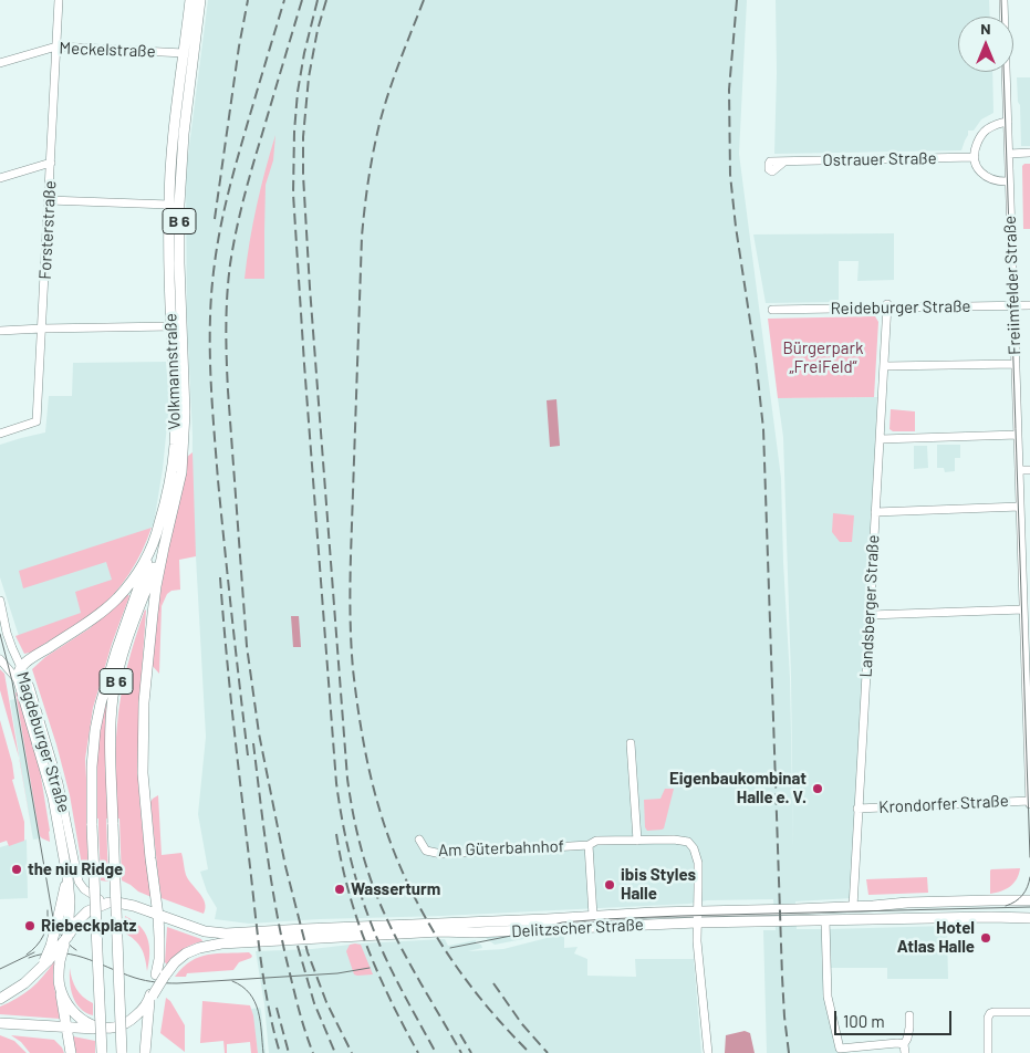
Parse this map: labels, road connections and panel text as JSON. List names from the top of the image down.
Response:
{
  "streets": {
    "main road": [
      "B 6",
      "Volkmannstraße",
      "Magdeburger Straße",
      "Delitzscher Straße"
    ],
    "street": [
      "Meckelstraße",
      "Ostrauer Straße",
      "Forsterstraße",
      "Freiimfelder Straße",
      "Reideburger Straße",
      "Landsberger Straße",
      "Krondorfer Straße",
      "Am Güterbahnhof"
    ]
  },
  "crossings": [
    ["Meckelstraße", "Forsterstraße"],
    ["Meckelstraße", "Volkmannstraße"],
    ["B 6", "Volkmannstraße"],
    ["Freiimfelder Straße", "Reideburger Straße"],
    ["Freiimfelder Straße", "Krondorfer Straße"],
    ["Reideburger Straße", "Landsberger Straße"],
    ["Volkmannstraße", "Magdeburger Straße"],
    ["Landsberger Straße", "Krondorfer Straße"],
    ["Landsberger Straße", "Delitzscher Straße"],
    ["Magdeburger Straße", "Delitzscher Straße"],
    ["Am Güterbahnhof", "Delitzscher Straße"]
  ],
  "parks": ["Bürgerpark „FreiFeld“"],
  "places": [
    "Eigenbaukombinat Halle e. V.",
    "the niu Ridge",
    "ibis Styles Halle",
    "Wasserturm",
    "Riebeckplatz",
    "Hotel Atlas Halle"
  ],
  "scale_bar": "100 m",
  "north": "top"
}
